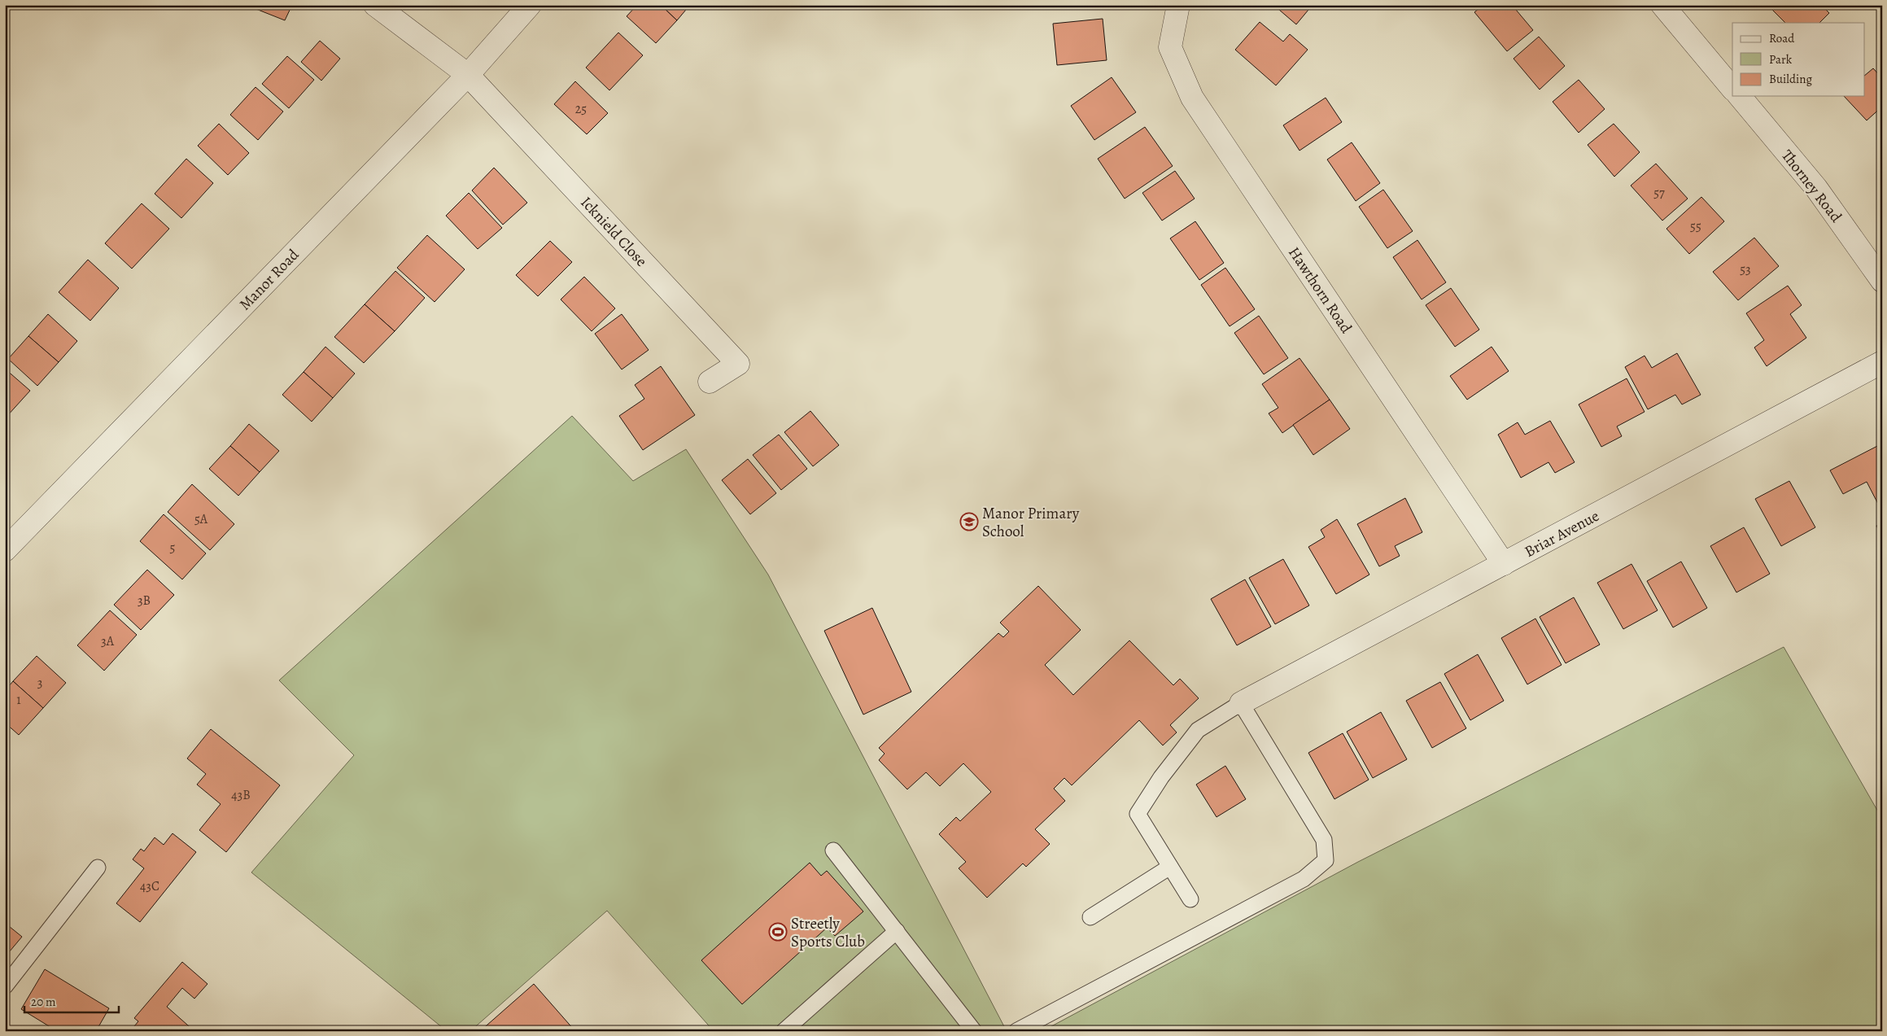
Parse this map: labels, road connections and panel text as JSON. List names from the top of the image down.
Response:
{
  "streets": {
    "street": [
      "Thorney Road",
      "Icknield Close",
      "Manor Road",
      "Hawthorn Road",
      "Briar Avenue"
    ]
  },
  "crossings": [
    ["Icknield Close", "Manor Road"],
    ["Hawthorn Road", "Briar Avenue"]
  ],
  "places": {
    "school or university": ["Manor Primary School"],
    "sports": ["Streetly Sports Club"]
  },
  "house_numbers": [
    "25",
    "57",
    "55",
    "53",
    "5A",
    "5",
    "3B",
    "3A",
    "3",
    "1",
    "43B",
    "43C"
  ],
  "legend": ["Road", "Park", "Building"],
  "scale_bar": "20 m"
}
